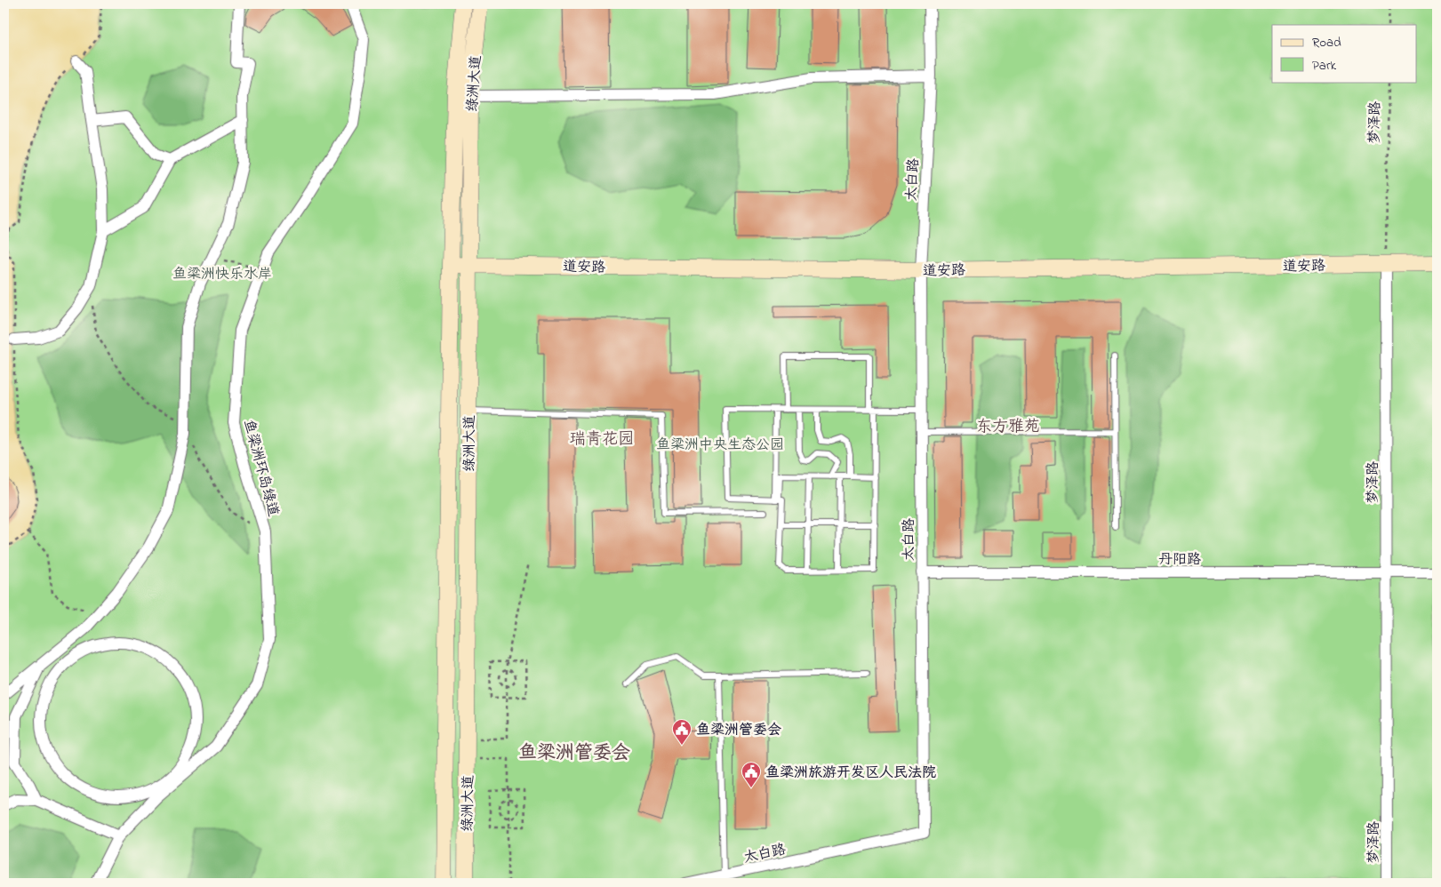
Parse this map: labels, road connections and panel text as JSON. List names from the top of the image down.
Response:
{
  "streets": {
    "main road": ["绿洲大道", "道安路"],
    "street": [
      "梦泽路",
      "太白路",
      "鱼梁洲环岛绿道",
      "丹阳路"
    ]
  },
  "crossings": [
    ["绿洲大道", "道安路"],
    ["梦泽路", "道安路"],
    ["梦泽路", "丹阳路"],
    ["太白路", "道安路"],
    ["太白路", "丹阳路"]
  ],
  "districts": ["东方雅苑", "瑞青花园", "鱼梁洲管委会"],
  "parks": ["鱼梁洲快乐水岸", "鱼梁洲中央生态公园"],
  "places": {
    "public building": ["鱼梁洲管委会", "鱼梁洲旅游开发区人民法院"]
  },
  "legend": ["Road", "Park"]
}
